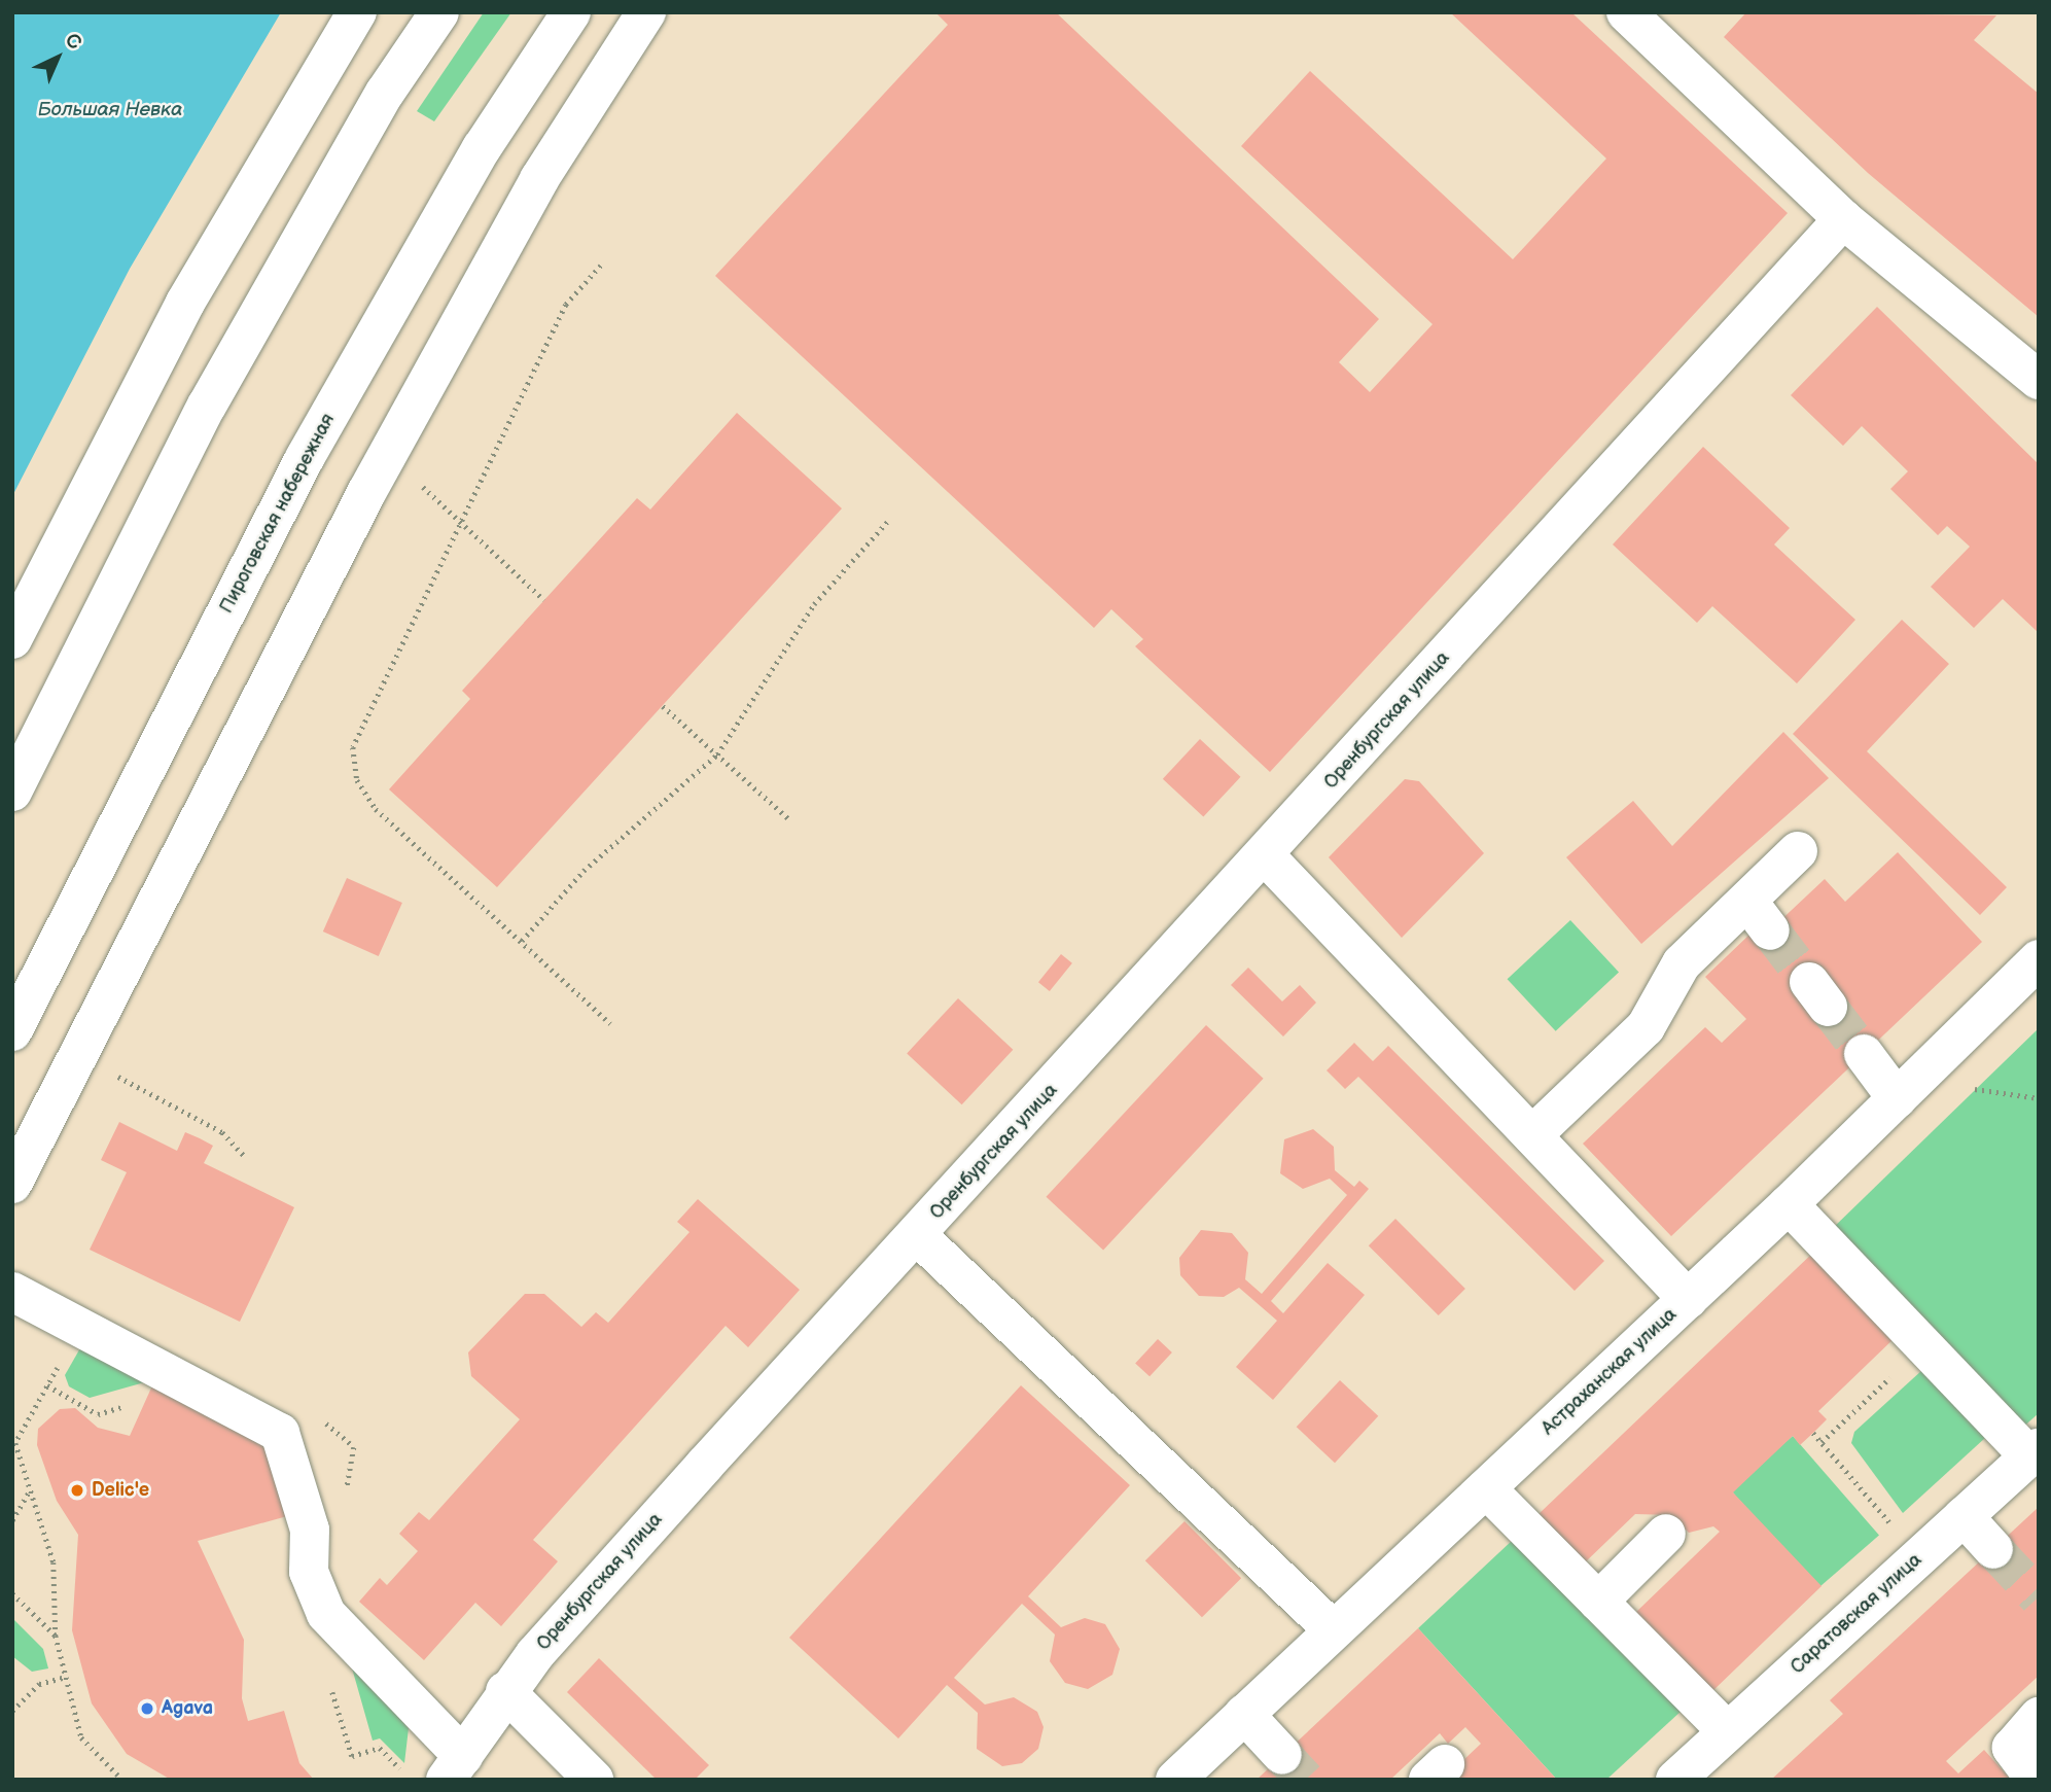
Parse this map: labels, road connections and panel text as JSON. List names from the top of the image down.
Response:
{
  "streets": {
    "main road": [
      "Пироговская набережная",
      "Оренбургская улица",
      "Астраханская улица",
      "Саратовская улица"
    ]
  },
  "water": ["Большая Невка"],
  "places": ["Delic'e", "Agava"],
  "north": "top right"
}
